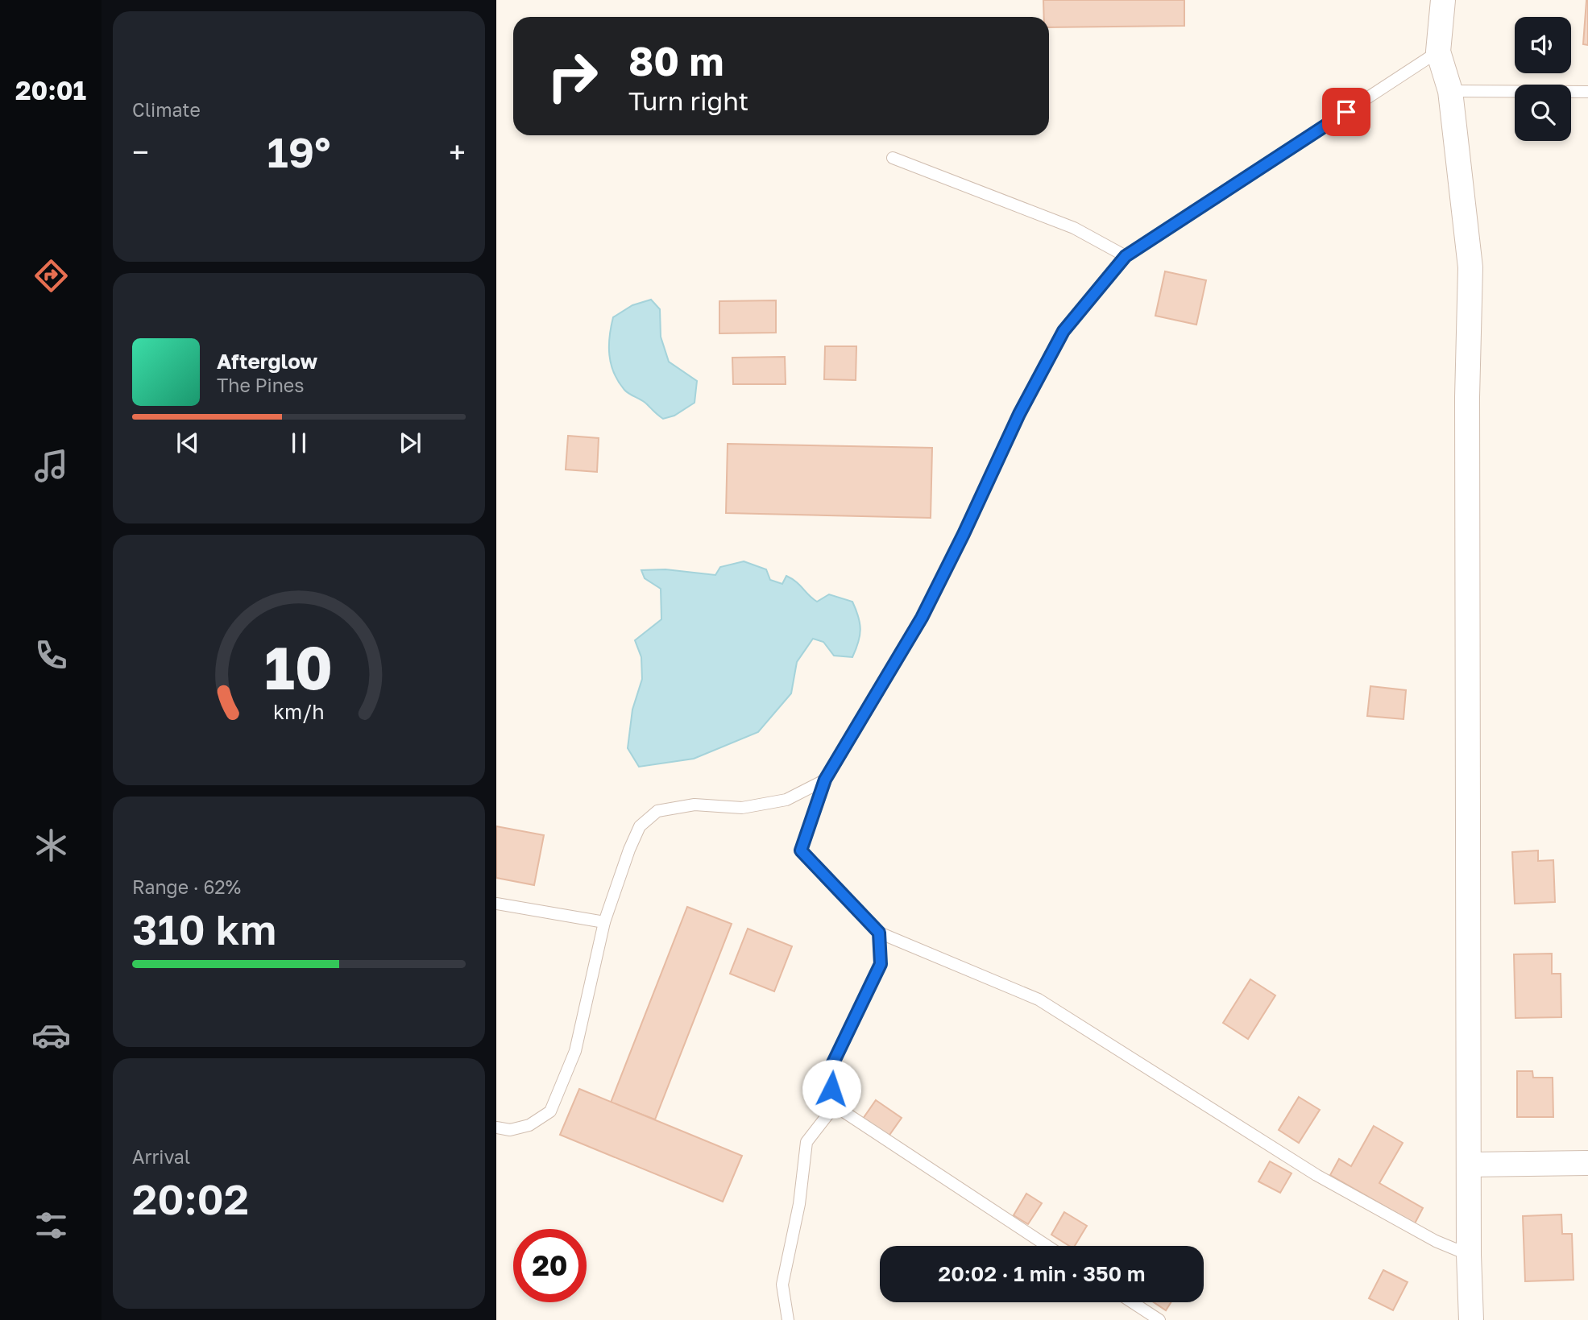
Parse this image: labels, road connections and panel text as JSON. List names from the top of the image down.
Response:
{
  "page": {
    "tabs": "20:01",
    "tile": [
      "Climate",
      ["Range · 62%", "310 km"],
      ["Arrival", "20:02"]
    ],
    "turn": ["80 m", "Turn right"],
    "heat": ["−", "19°", "+"],
    "song": ["Afterglow", "The Pines"],
    "limit": "20",
    "trip": "20:02 · 1 min · 350 m",
    "gauge": ["10", "km/h"]
  }
}
